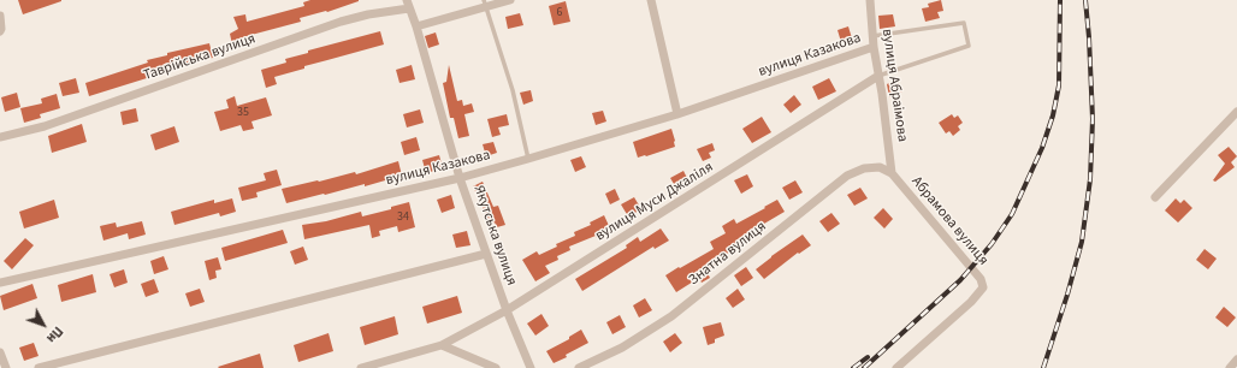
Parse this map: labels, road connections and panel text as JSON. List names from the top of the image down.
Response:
{
  "streets": {
    "street": [
      "вулиця Казакова",
      "Таврійська вулиця",
      "вулиця Абраімова",
      "вулиця Муси Джаліля",
      "Абрамова вулиця",
      "Якутська вулиця",
      "Знатна вулиця"
    ]
  },
  "crossings": [
    ["вулиця Казакова", "вулиця Абраімова"],
    ["вулиця Казакова", "Якутська вулиця"],
    ["Таврійська вулиця", "Якутська вулиця"],
    ["вулиця Абраімова", "вулиця Муси Джаліля"],
    ["вулиця Абраімова", "Абрамова вулиця"],
    ["вулиця Абраімова", "Знатна вулиця"],
    ["вулиця Муси Джаліля", "Якутська вулиця"],
    ["Абрамова вулиця", "Знатна вулиця"]
  ],
  "house_numbers": ["6", "35", "34"],
  "north": "bottom right"
}
